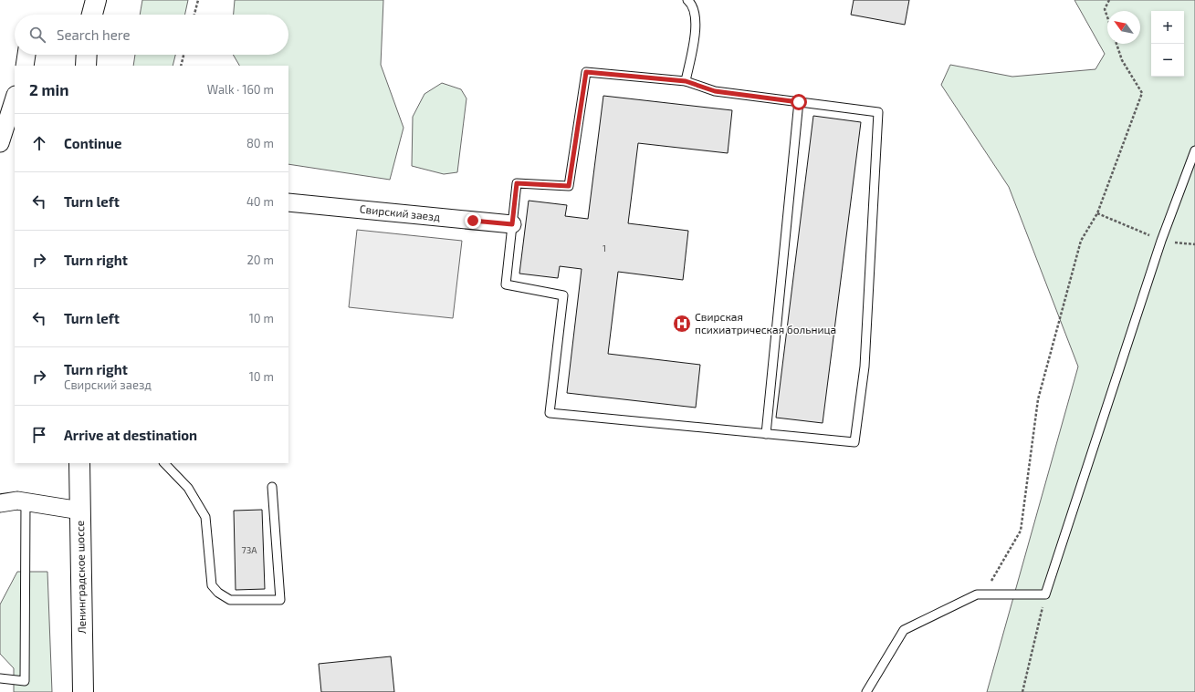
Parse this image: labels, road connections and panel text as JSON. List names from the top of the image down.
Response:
{
  "streets": {
    "main road": ["Ленинградское шоссе"],
    "street": ["Свирский заезд"]
  },
  "places": {
    "hospital": ["Свирская психиатрическая больница"]
  },
  "house_numbers": ["1", "73А"],
  "north": "top left",
  "page": {
    "map_buttons": ["+", "−"],
    "search": "Search here",
    "heading": ["2 min", "Walk · 160 m"],
    "list": [
      ["Continue", "80 m"],
      ["Turn left", "40 m"],
      ["Turn right", "20 m"],
      ["Turn left", "10 m"],
      ["Turn right", "Свирский заезд", "10 m"],
      "Arrive at destination"
    ]
  }
}
